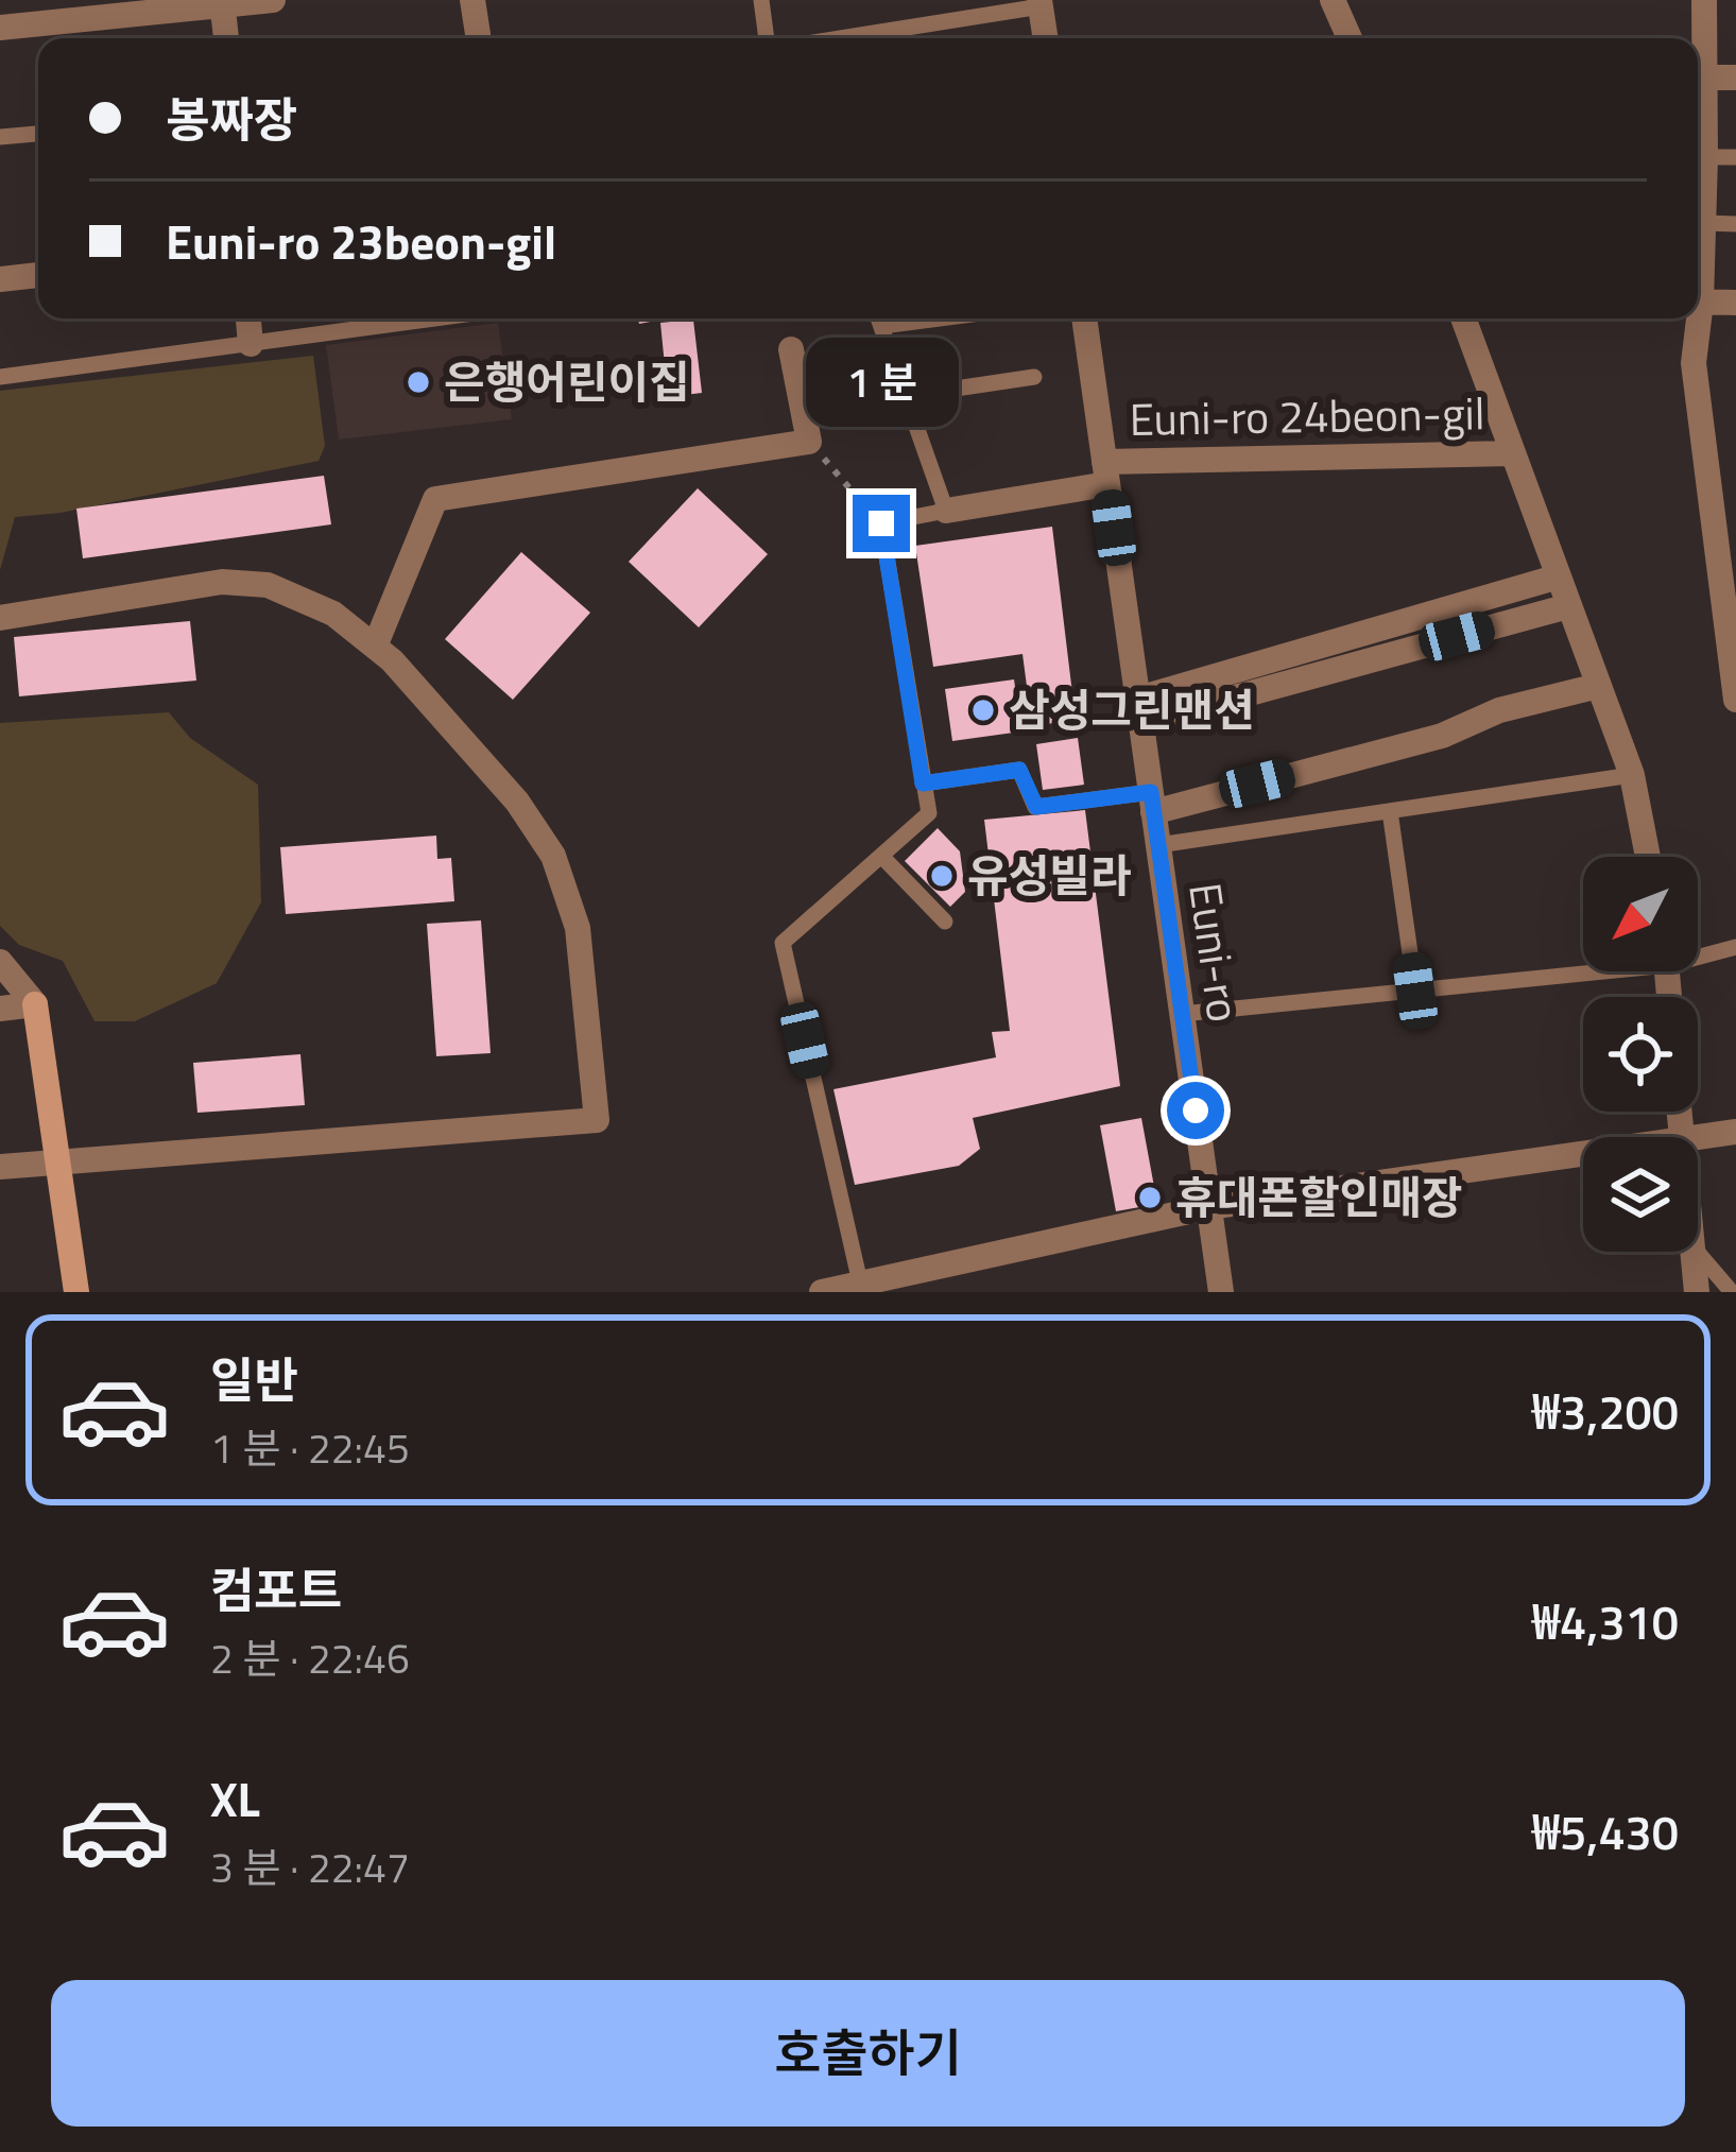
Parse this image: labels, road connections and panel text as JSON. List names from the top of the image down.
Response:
{
  "streets": {
    "street": ["Euni-ro 24beon-gil", "Euni-ro"]
  },
  "crossings": [
    ["Euni-ro 24beon-gil", "Euni-ro"]
  ],
  "places": [
    "은행어린이집",
    "삼성그린맨션",
    "유성빌라",
    "휴대폰할인매장"
  ],
  "north": "bottom left",
  "page": {
    "banner": ["봉짜장", "Euni-ro 23beon-gil"],
    "bubble": "1 분",
    "list": [
      {
        "name": "일반",
        "note": "1 분 · 22:45",
        "value": "₩3,200"
      },
      {
        "name": "컴포트",
        "note": "2 분 · 22:46",
        "value": "₩4,310"
      },
      {
        "name": "XL",
        "note": "3 분 · 22:47",
        "value": "₩5,430"
      }
    ],
    "buttons": "호출하기"
  }
}
